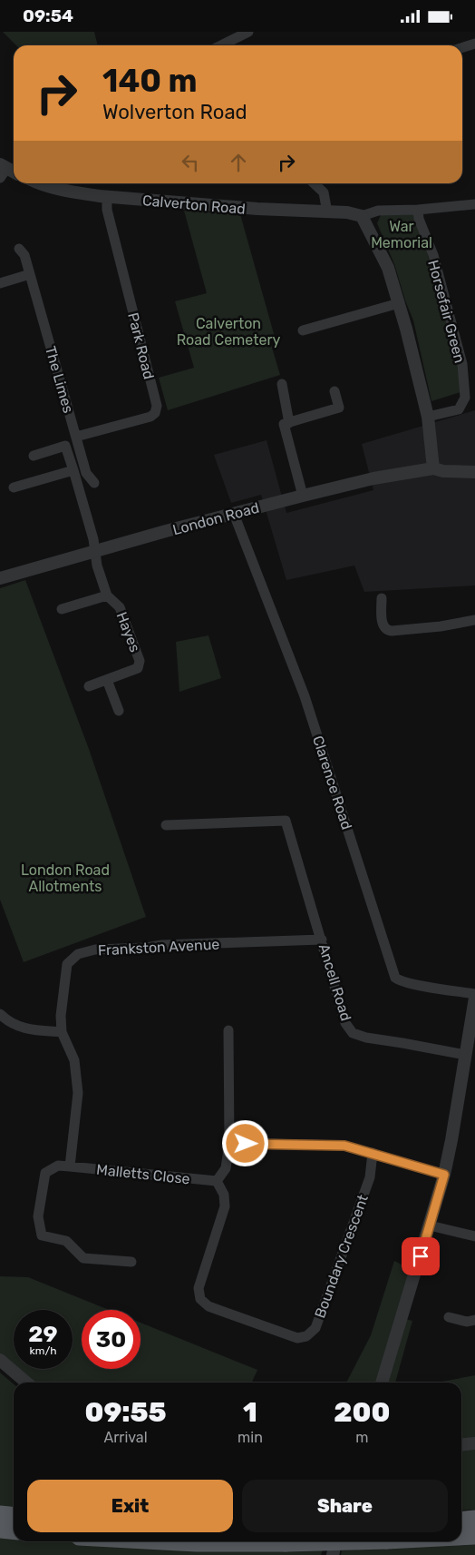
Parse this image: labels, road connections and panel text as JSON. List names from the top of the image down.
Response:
{
  "streets": {
    "street": [
      "Calverton Road",
      "Horsefair Green",
      "Park Road",
      "The Limes",
      "London Road",
      "Hayes",
      "Clarence Road",
      "Frankston Avenue",
      "Ancell Road",
      "Malletts Close",
      "Boundary Crescent"
    ]
  },
  "crossings": [
    ["Calverton Road", "Park Road"],
    ["Park Road", "The Limes"],
    ["London Road", "Hayes"],
    ["London Road", "Clarence Road"],
    ["Frankston Avenue", "Ancell Road"],
    ["Malletts Close", "Boundary Crescent"]
  ],
  "parks": ["War Memorial", "Calverton Road Cemetery", "London Road Allotments"],
  "page": {
    "status": "09:54",
    "turn": ["140 m", "Wolverton Road"],
    "speed": "29 km/h",
    "limit": "30",
    "eta": [
      "09:55",
      "Arrival",
      "1",
      "min",
      "200",
      "m"
    ],
    "buttons": ["Exit", "Share"]
  }
}
